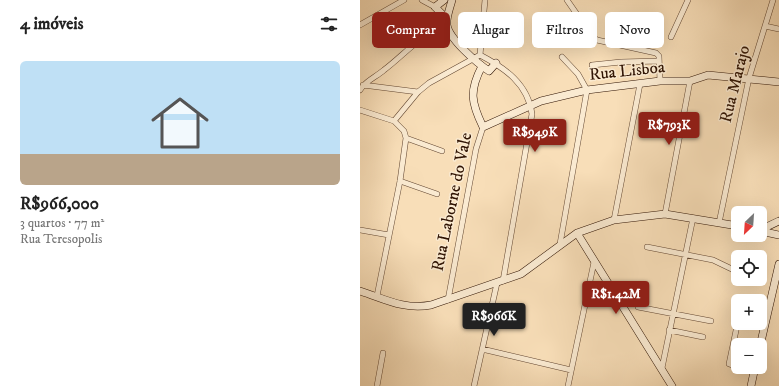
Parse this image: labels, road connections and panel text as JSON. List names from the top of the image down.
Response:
{
  "streets": {
    "main road": ["Rua Lisboa", "Rua Laborne do Vale"],
    "street": ["Rua Marajo"]
  },
  "crossings": [
    ["Rua Lisboa", "Rua Marajo"],
    ["Rua Lisboa", "Rua Laborne do Vale"]
  ],
  "north": "bottom left",
  "page": {
    "heading": "4 imóveis",
    "chip": [
      "Comprar",
      "Alugar",
      "Filtros",
      "Novo"
    ],
    "list": [
      {
        "name": "R$966,000",
        "note": "3 quartos · 77 m² · Rua Teresopolis"
      }
    ],
    "price": [
      "R$793K",
      "R$949K",
      "R$1.42M",
      "R$966K"
    ],
    "map_buttons": ["+", "−"]
  }
}
